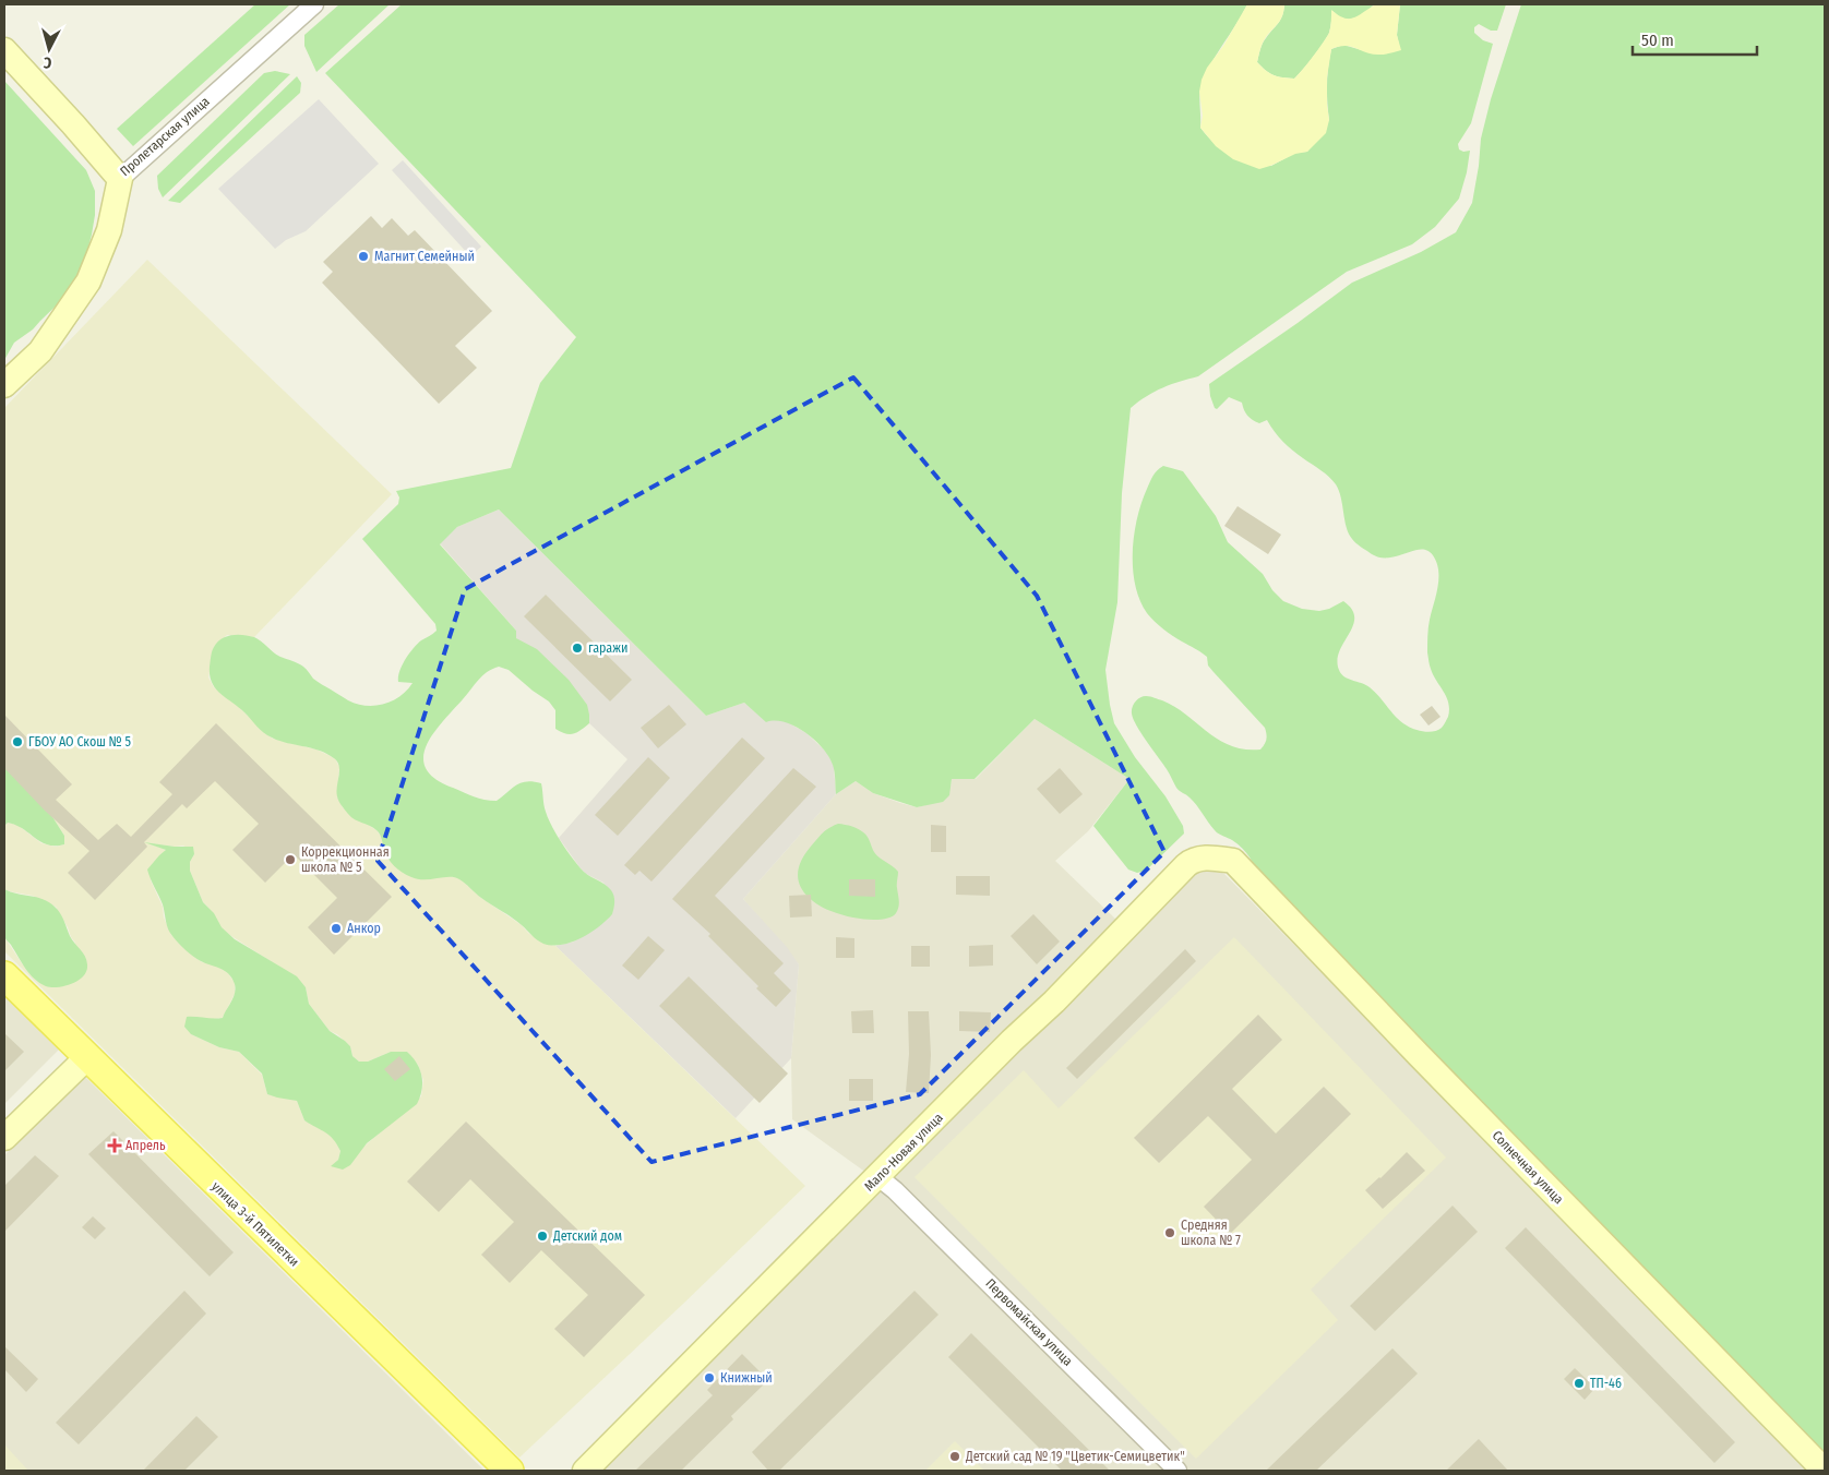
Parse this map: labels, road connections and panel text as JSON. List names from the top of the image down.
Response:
{
  "streets": {
    "main road": ["улица 3-й Пятилетки"],
    "street": [
      "Пролетарская улица",
      "Мало-Новая улица",
      "Солнечная улица",
      "Первомайская улица"
    ]
  },
  "crossings": [
    ["Мало-Новая улица", "Солнечная улица"],
    ["Мало-Новая улица", "Первомайская улица"]
  ],
  "places": {
    "other": [
      "Магнит Семейный",
      "гаражи",
      "ГБОУ АО Скош № 5",
      "Коррекционная школа № 5",
      "Анкор",
      "Средняя школа № 7",
      "Детский дом",
      "Книжный",
      "ТП-46",
      "Детский сад № 19 \"Цветик-Семицветик\""
    ],
    "health": ["Апрель"]
  },
  "scale_bar": "50 m",
  "north": "bottom"
}
